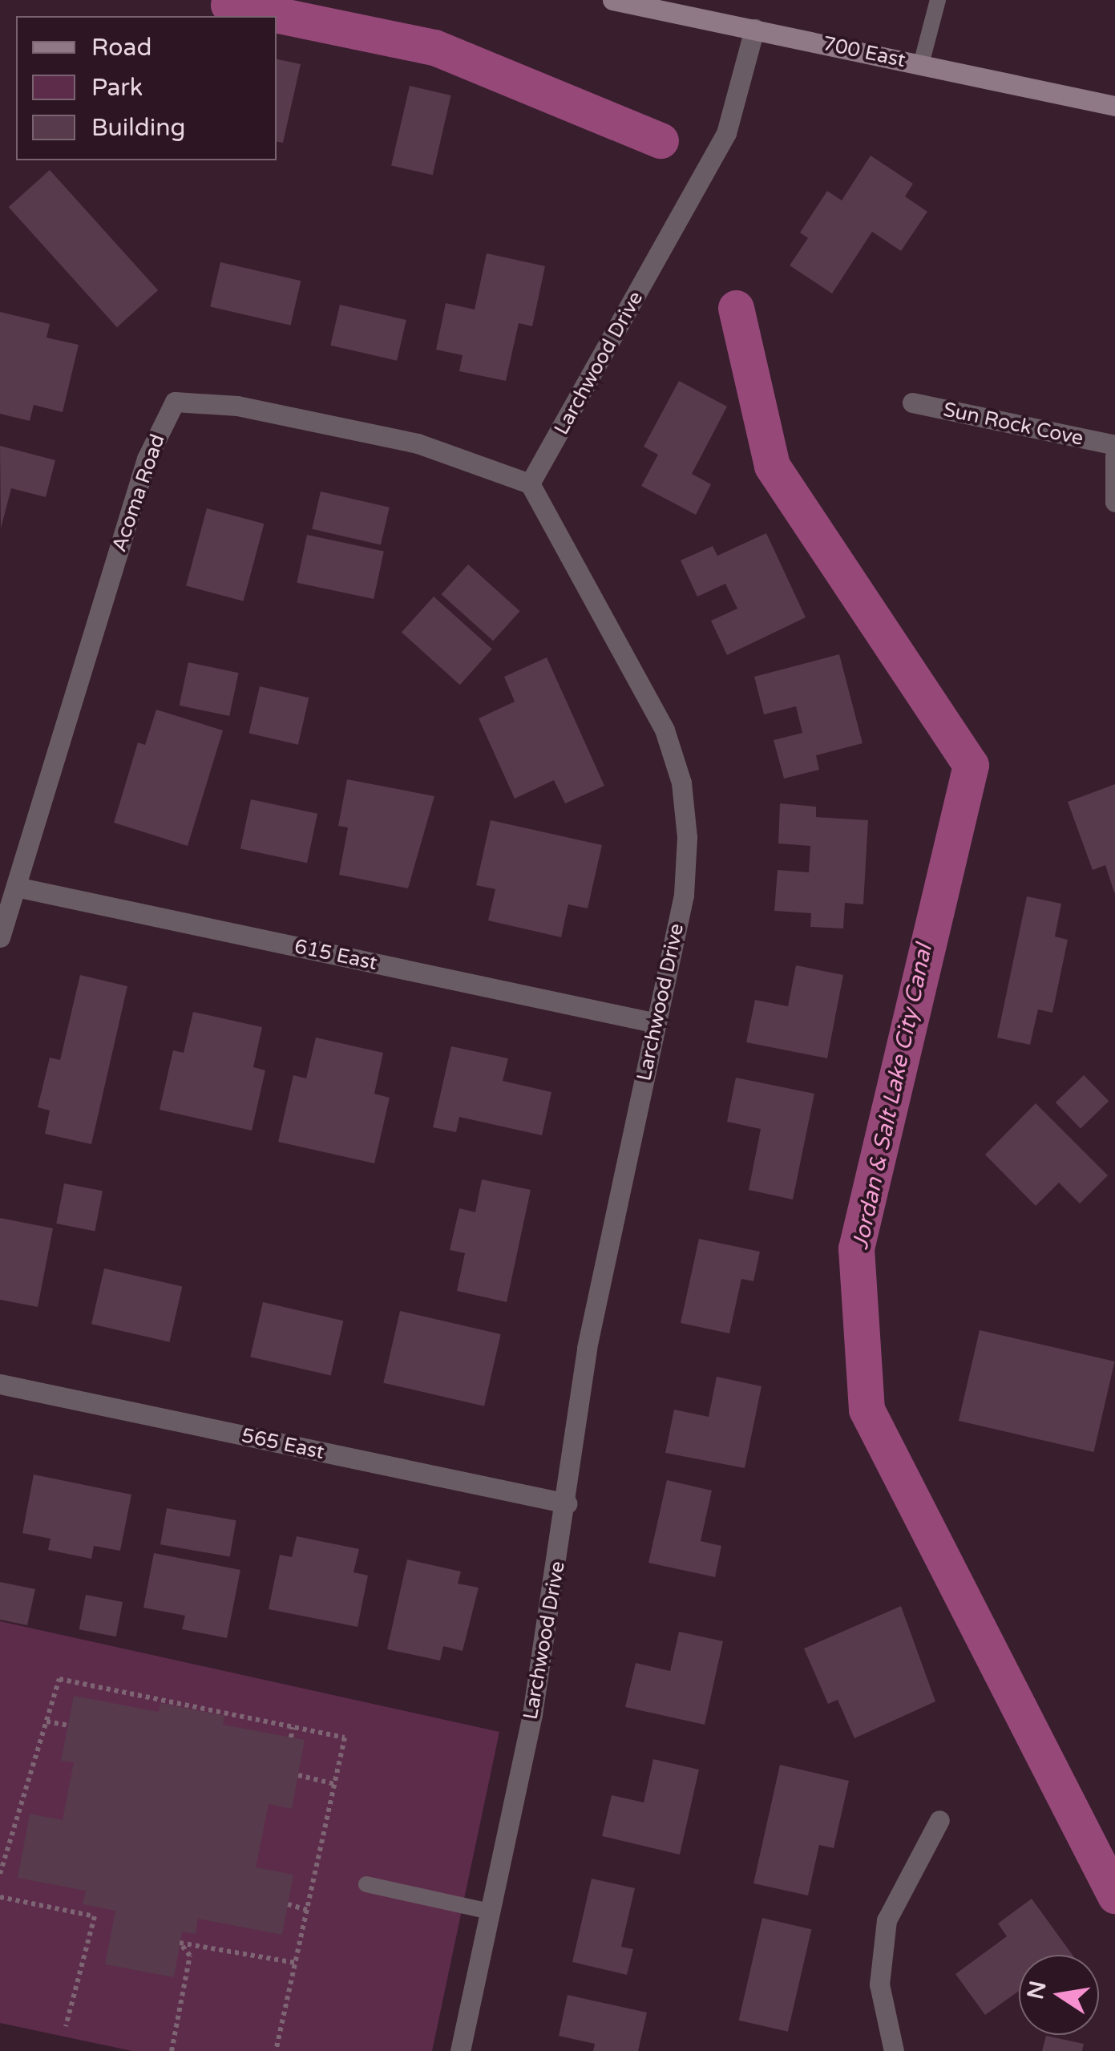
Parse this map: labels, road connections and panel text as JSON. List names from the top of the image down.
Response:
{
  "streets": {
    "street": [
      "700 East",
      "Larchwood Drive",
      "Sun Rock Cove",
      "Acoma Road",
      "615 East",
      "565 East"
    ]
  },
  "crossings": [
    ["700 East", "Larchwood Drive"],
    ["Larchwood Drive", "Acoma Road"],
    ["Larchwood Drive", "615 East"],
    ["Larchwood Drive", "565 East"],
    ["Acoma Road", "615 East"]
  ],
  "water": ["Jordan & Salt Lake City Canal"],
  "legend": ["Road", "Park", "Building"],
  "north": "left"
}
